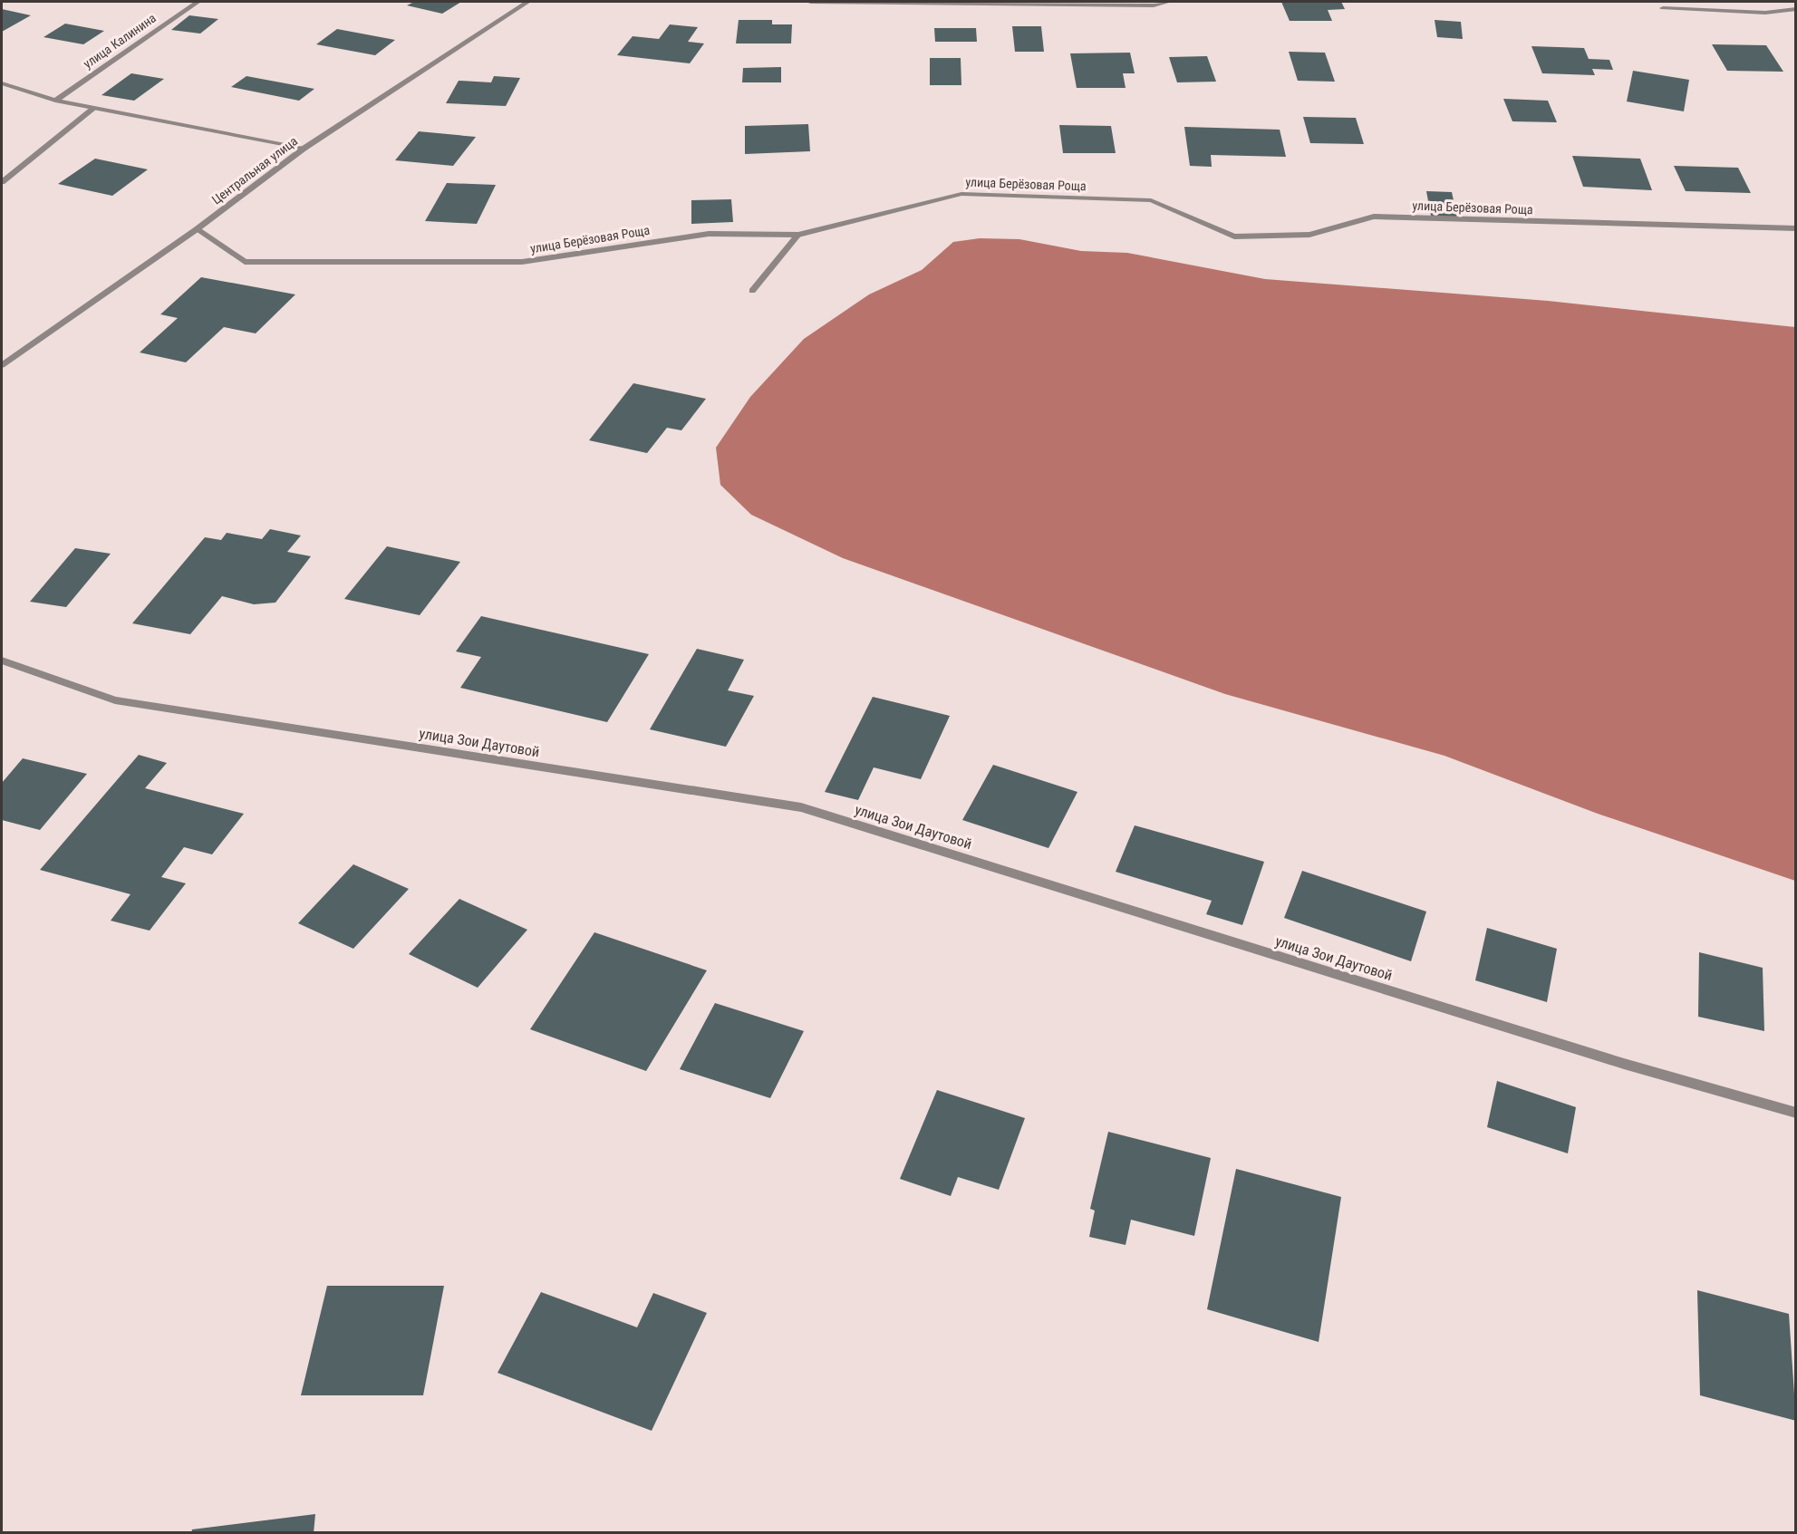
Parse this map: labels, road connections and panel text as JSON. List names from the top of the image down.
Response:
{
  "streets": {
    "street": [
      "улица Калинина",
      "Центральная улица",
      "улица Берёзовая Роща",
      "улица Зои Даутовой"
    ]
  },
  "crossings": [
    ["Центральная улица", "улица Берёзовая Роща"]
  ]
}
